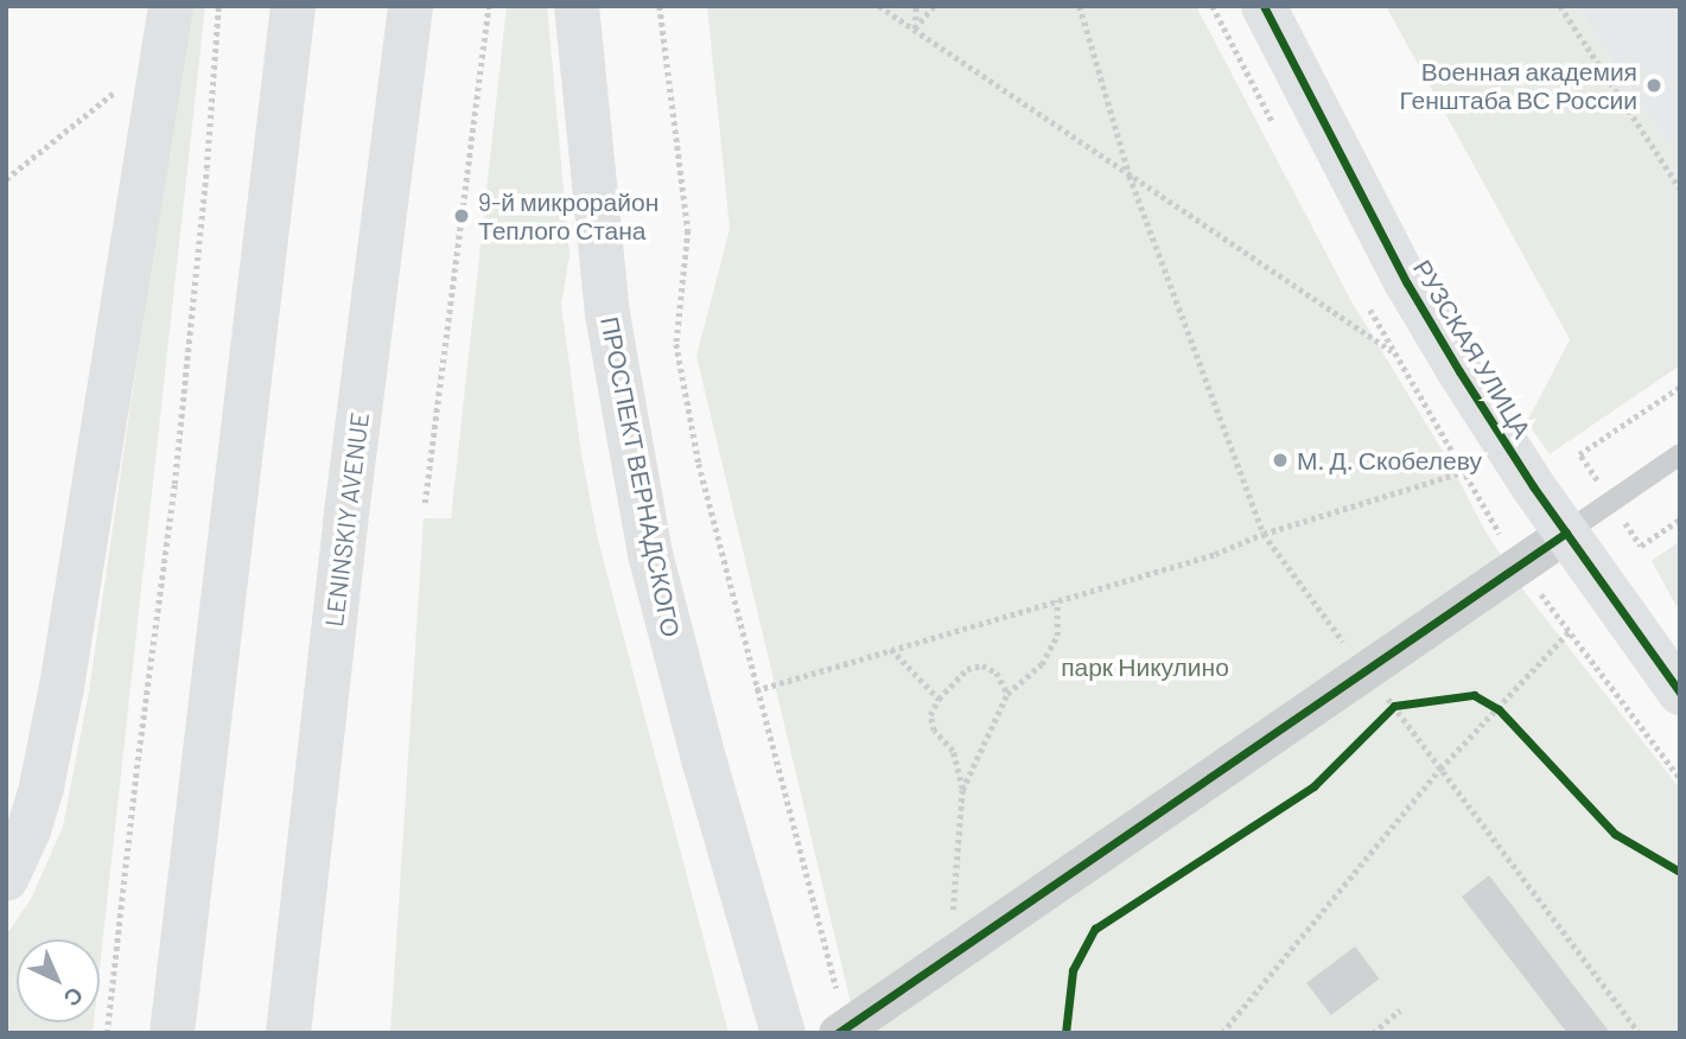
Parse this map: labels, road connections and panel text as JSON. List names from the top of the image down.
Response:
{
  "streets": {
    "main road": ["РУЗСКАЯ УЛИЦА", "ПРОСПЕКТ ВЕРНАДСКОГО", "LENINSKIY AVENUE"]
  },
  "parks": ["парк Никулино"],
  "places": ["Военная академия Генштаба ВС России", "9-й микрорайон Теплого Стана", "М. Д. Скобелеву"],
  "north": "bottom right"
}
